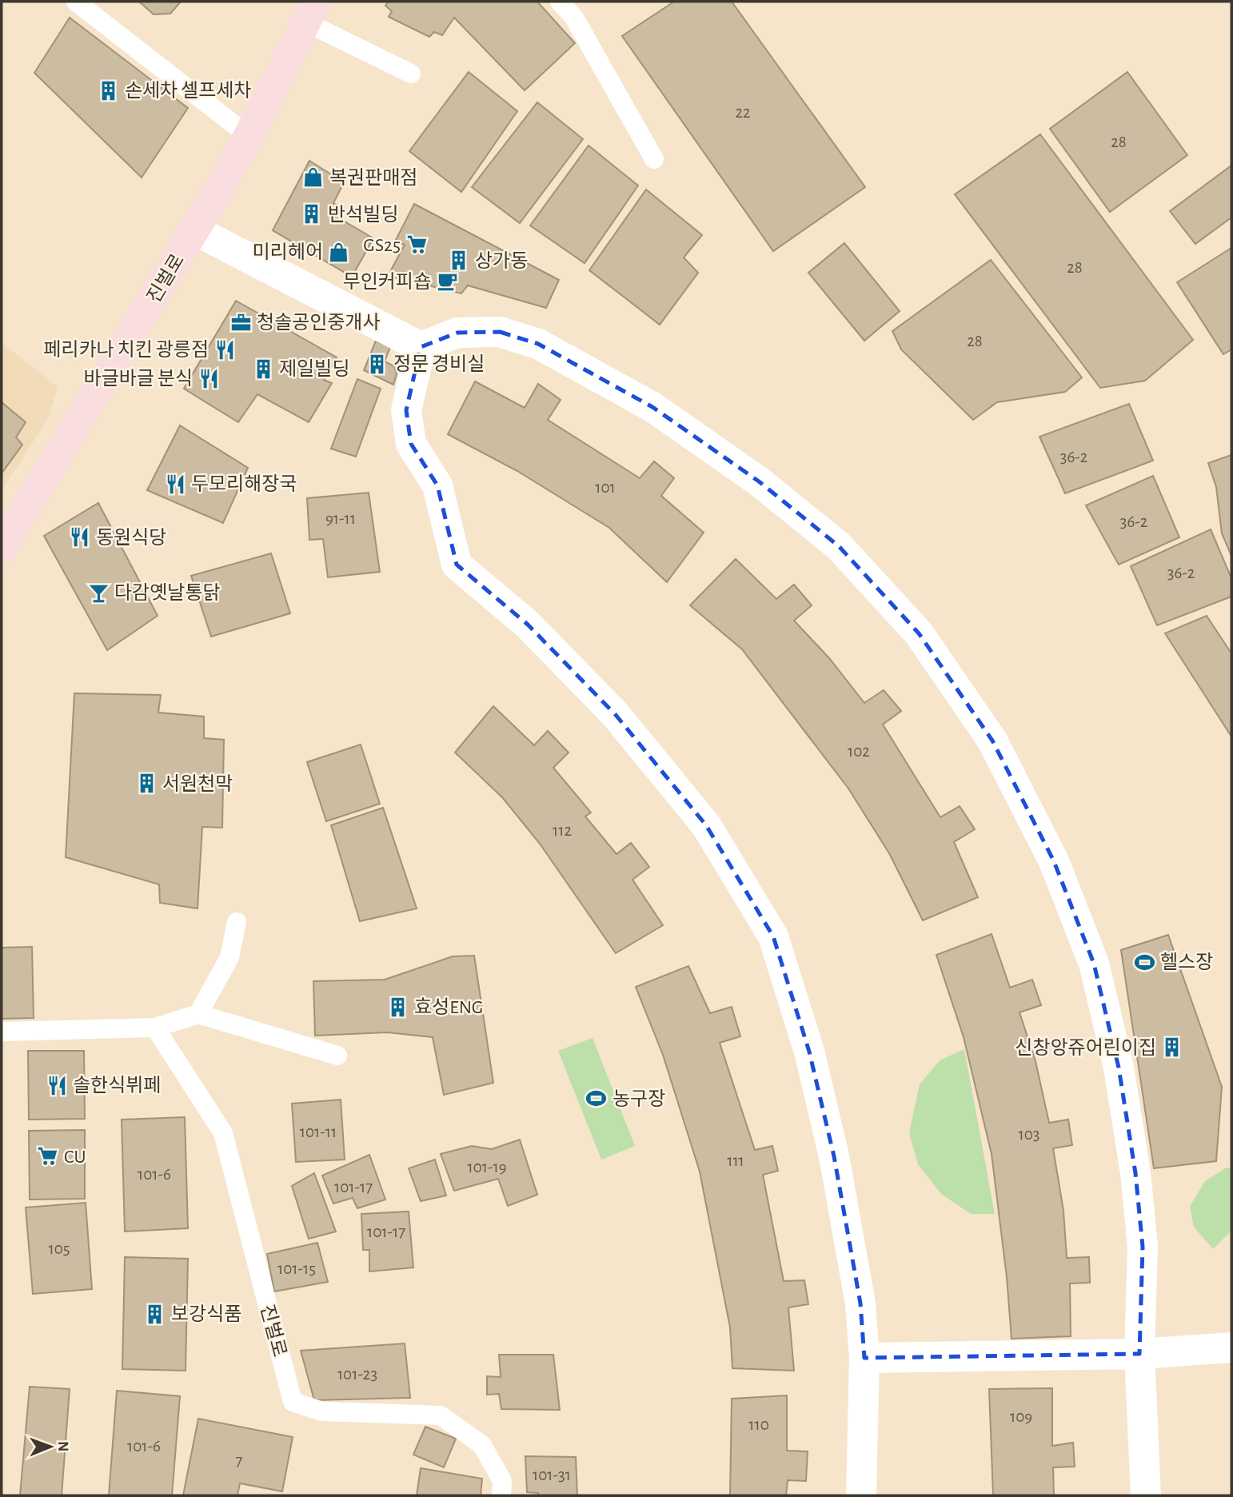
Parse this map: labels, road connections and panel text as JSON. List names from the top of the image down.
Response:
{
  "streets": {
    "street": ["진벌로"]
  },
  "places": {
    "building": [
      "손세차 셀프세차",
      "반석빌딩",
      "상가동",
      "정문 경비실",
      "제일빌딩",
      "서원천막",
      "효성ENG",
      "신창앙쥬어린이집",
      "보강식품"
    ],
    "shop": ["복권판매점", "미리헤어"],
    "supermarket": ["GS25", "CU"],
    "cafe": ["무인커피숍"],
    "office": ["청솔공인중개사"],
    "restaurant": [
      "페리카나 치킨 광릉점",
      "바글바글 분식",
      "두모리해장국",
      "동원식당",
      "솔한식뷔페"
    ],
    "bar": ["다감옛날통닭"],
    "sports": ["헬스장", "농구장"]
  },
  "house_numbers": [
    "22",
    "28",
    "28",
    "28",
    "36-2",
    "101",
    "91-11",
    "36-2",
    "36-2",
    "102",
    "112",
    "101-11",
    "103",
    "111",
    "101-19",
    "101-6",
    "101-17",
    "101-17",
    "105",
    "101-15",
    "101-23",
    "109",
    "110",
    "101-6",
    "7",
    "101-31"
  ],
  "north": "right"
}
